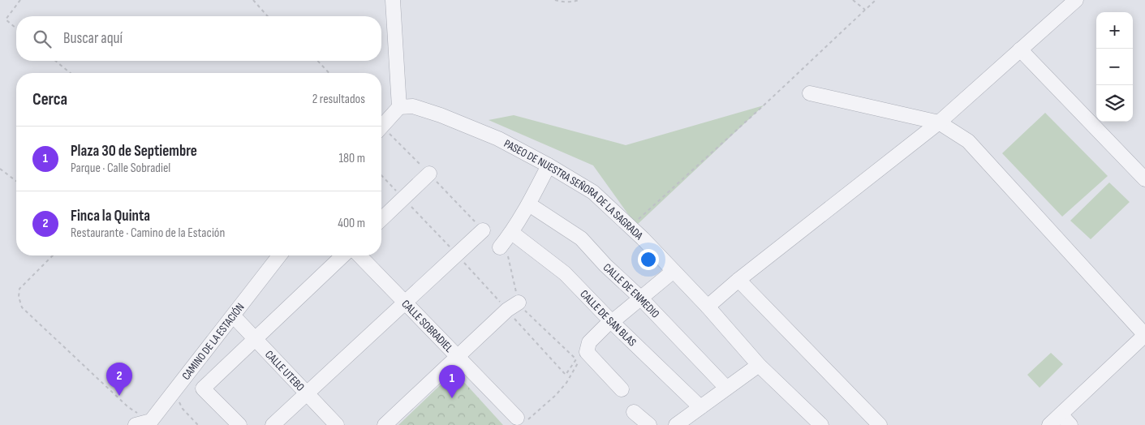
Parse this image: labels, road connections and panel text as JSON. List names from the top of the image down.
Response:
{
  "streets": {
    "street": [
      "PASEO DE NUESTRA SEÑORA DE LA SAGRADA",
      "CALLE DE ENMEDIO",
      "CALLE DE SAN BLAS",
      "CALLE SOBRADIEL",
      "CAMINO DE LA ESTACIÓN",
      "CALLE UTEBO"
    ]
  },
  "crossings": [
    ["CAMINO DE LA ESTACIÓN", "CALLE UTEBO"]
  ],
  "page": {
    "map_buttons": ["+", "−"],
    "search": "Buscar aquí",
    "heading": ["Cerca", "2 resultados"],
    "list": [
      {
        "mark": "1",
        "name": "Plaza 30 de Septiembre",
        "note": "Parque · Calle Sobradiel",
        "value": "180 m"
      },
      {
        "mark": "2",
        "name": "Finca la Quinta",
        "note": "Restaurante · Camino de la Estación",
        "value": "400 m"
      }
    ],
    "pins": ["2", "1"]
  }
}
